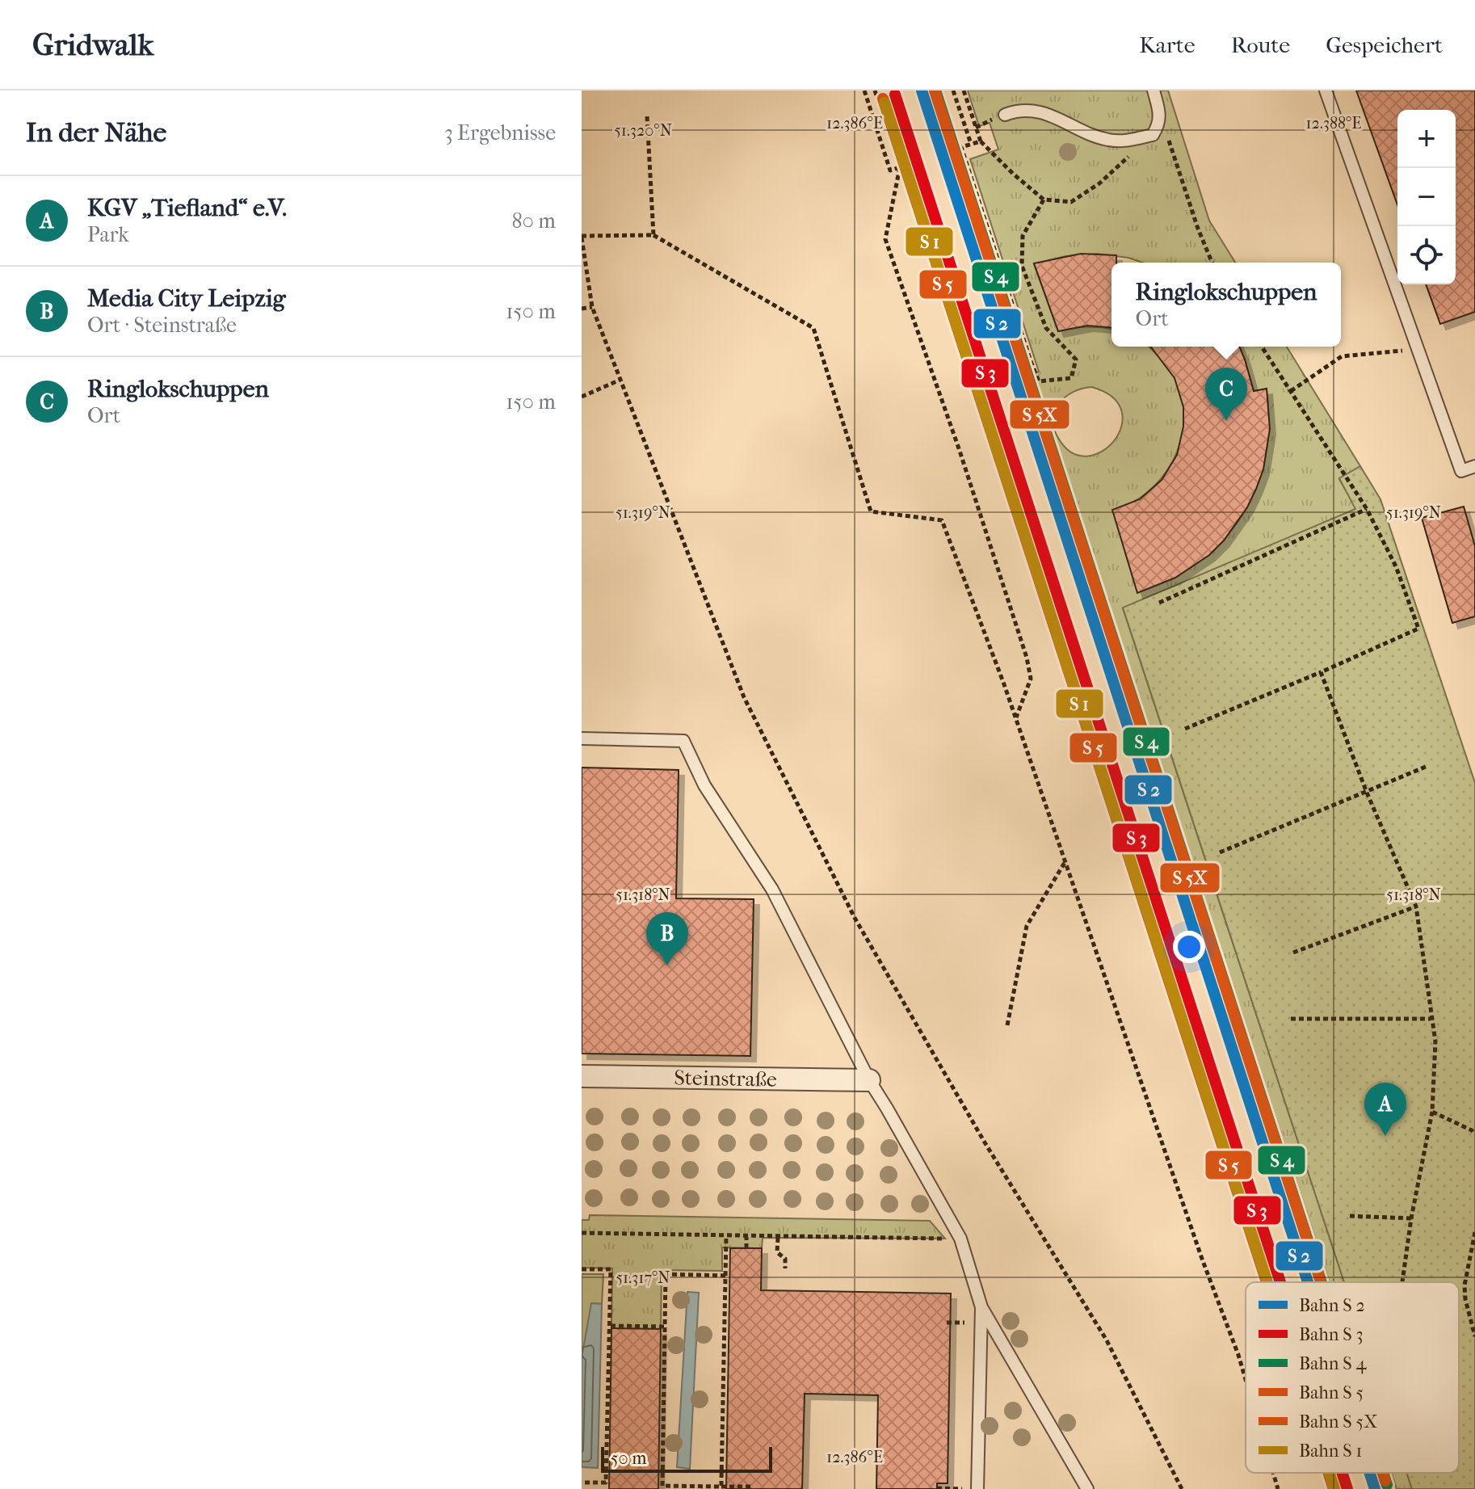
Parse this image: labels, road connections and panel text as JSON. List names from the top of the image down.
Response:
{
  "streets": {
    "street": ["Steinstraße"]
  },
  "legend": [
    "Bahn S 2",
    "Bahn S 3",
    "Bahn S 4",
    "Bahn S 5",
    "Bahn S 5X",
    "Bahn S 1"
  ],
  "scale_bar": "50 m",
  "page": {
    "header": "Gridwalk",
    "nav": ["Karte", "Route", "Gespeichert"],
    "heading": ["In der Nähe", "3 Ergebnisse"],
    "map_buttons": ["+", "−"],
    "list": [
      {
        "mark": "A",
        "name": "KGV „Tiefland“ e.V.",
        "note": "Park",
        "value": "80 m"
      },
      {
        "mark": "B",
        "name": "Media City Leipzig",
        "note": "Ort · Steinstraße",
        "value": "150 m"
      },
      {
        "mark": "C",
        "name": "Ringlokschuppen",
        "note": "Ort",
        "value": "150 m"
      }
    ],
    "popup": ["Ringlokschuppen", "Ort"],
    "pins": ["C", "B", "A"],
    "scale": "50 m"
  },
  "coordinates": [
    "12.386°E",
    "12.388°E",
    "51.320°N",
    "51.319°N",
    "51.318°N",
    "51.317°N"
  ]
}
